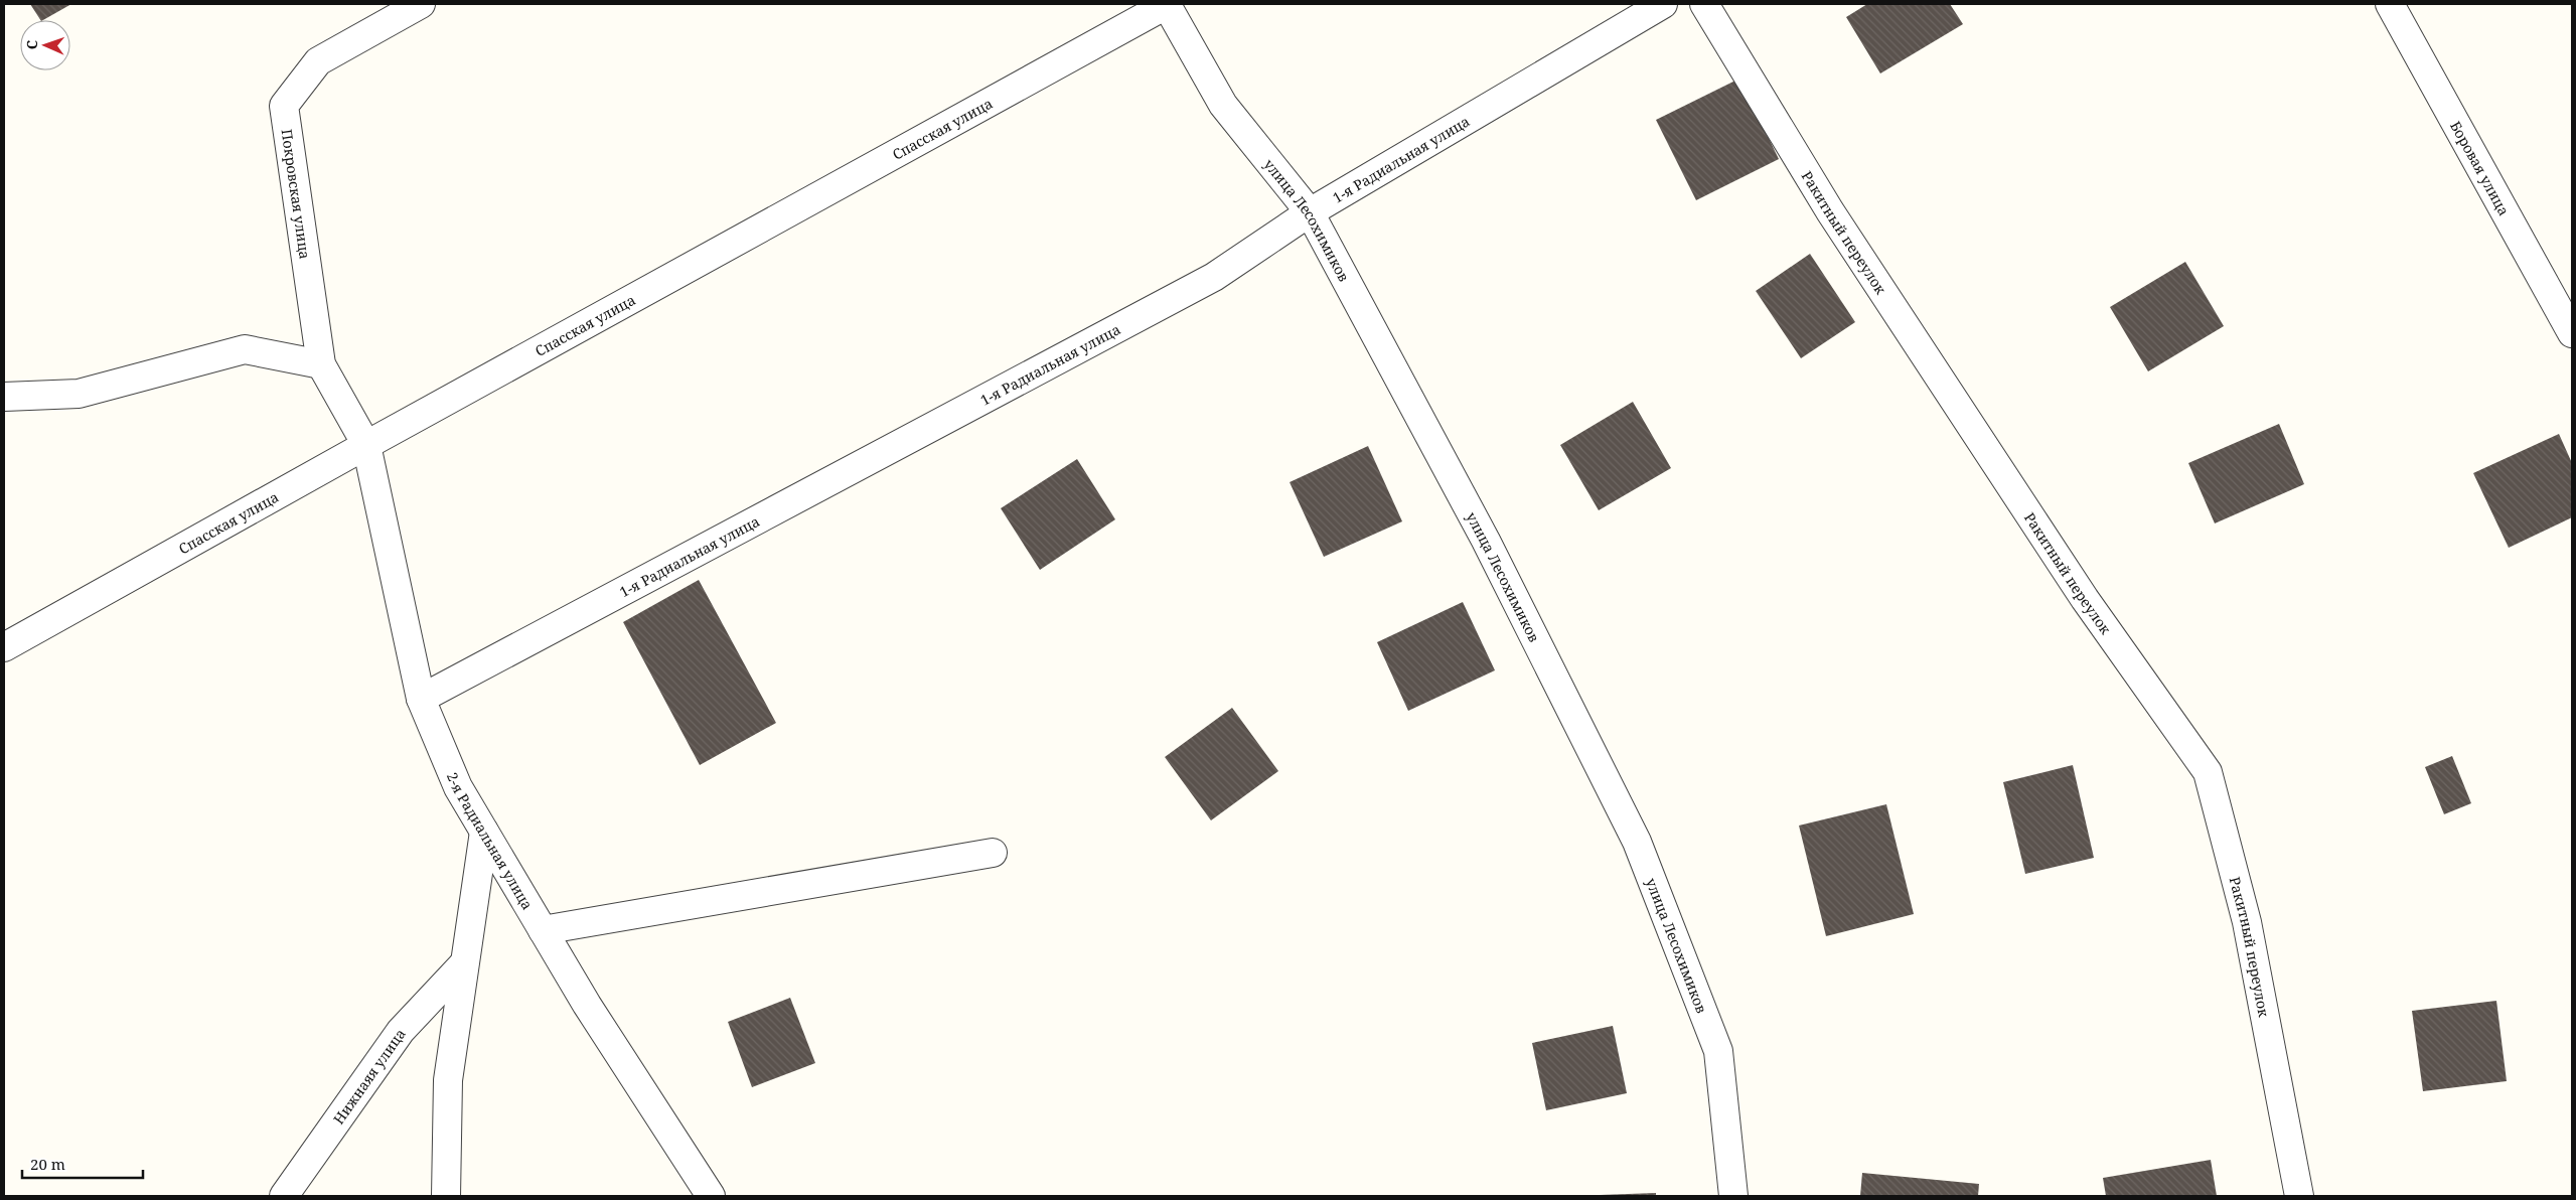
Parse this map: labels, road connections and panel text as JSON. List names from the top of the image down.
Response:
{
  "streets": {
    "street": [
      "Спасская улица",
      "1-я Радиальная улица",
      "Боровая улица",
      "Покровская улица",
      "улица Лесохимиков",
      "Ракитный переулок",
      "2-я Радиальная улица",
      "Нижнаяя улица"
    ]
  },
  "crossings": [
    ["Спасская улица", "Покровская улица"],
    ["Спасская улица", "улица Лесохимиков"],
    ["Спасская улица", "2-я Радиальная улица"],
    ["1-я Радиальная улица", "улица Лесохимиков"],
    ["1-я Радиальная улица", "2-я Радиальная улица"],
    ["Покровская улица", "2-я Радиальная улица"]
  ],
  "scale_bar": "20 m",
  "north": "left"
}
